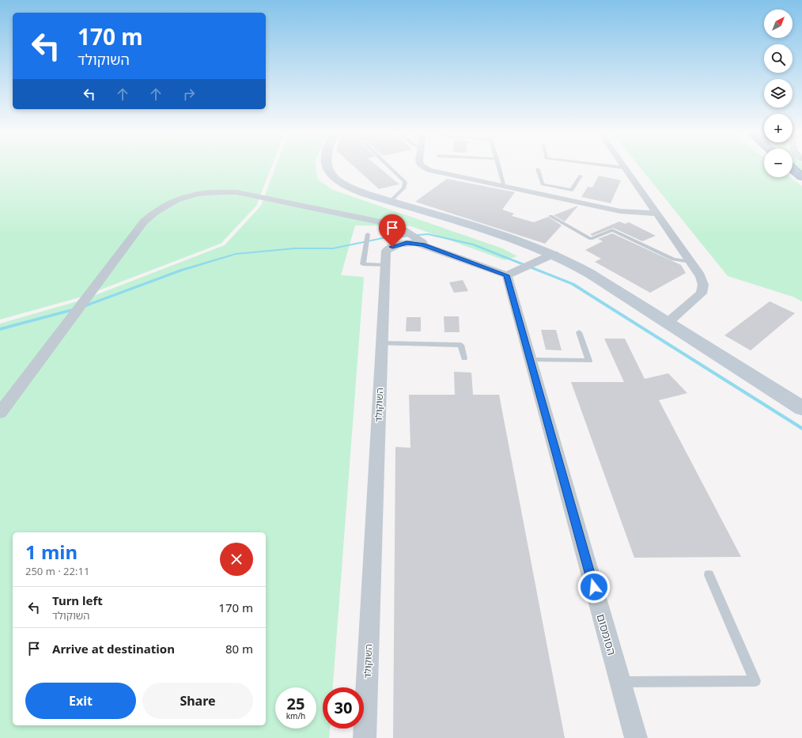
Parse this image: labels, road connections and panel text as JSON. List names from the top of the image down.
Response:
{
  "streets": {
    "street": ["השוקולד", "הסומסום"]
  },
  "crossings": [
    ["השוקולד", "הסומסום"]
  ],
  "north": "top right",
  "page": {
    "map_buttons": ["+", "−"],
    "turn": ["170 m", "השוקולד"],
    "heading": ["1 min", "250 m · 22:11"],
    "list": [
      {
        "name": "Turn left",
        "note": "השוקולד",
        "value": "170 m"
      },
      {
        "name": "Arrive at destination",
        "value": "80 m"
      }
    ],
    "buttons": ["Exit", "Share"],
    "speed": "25 km/h",
    "limit": "30"
  }
}
